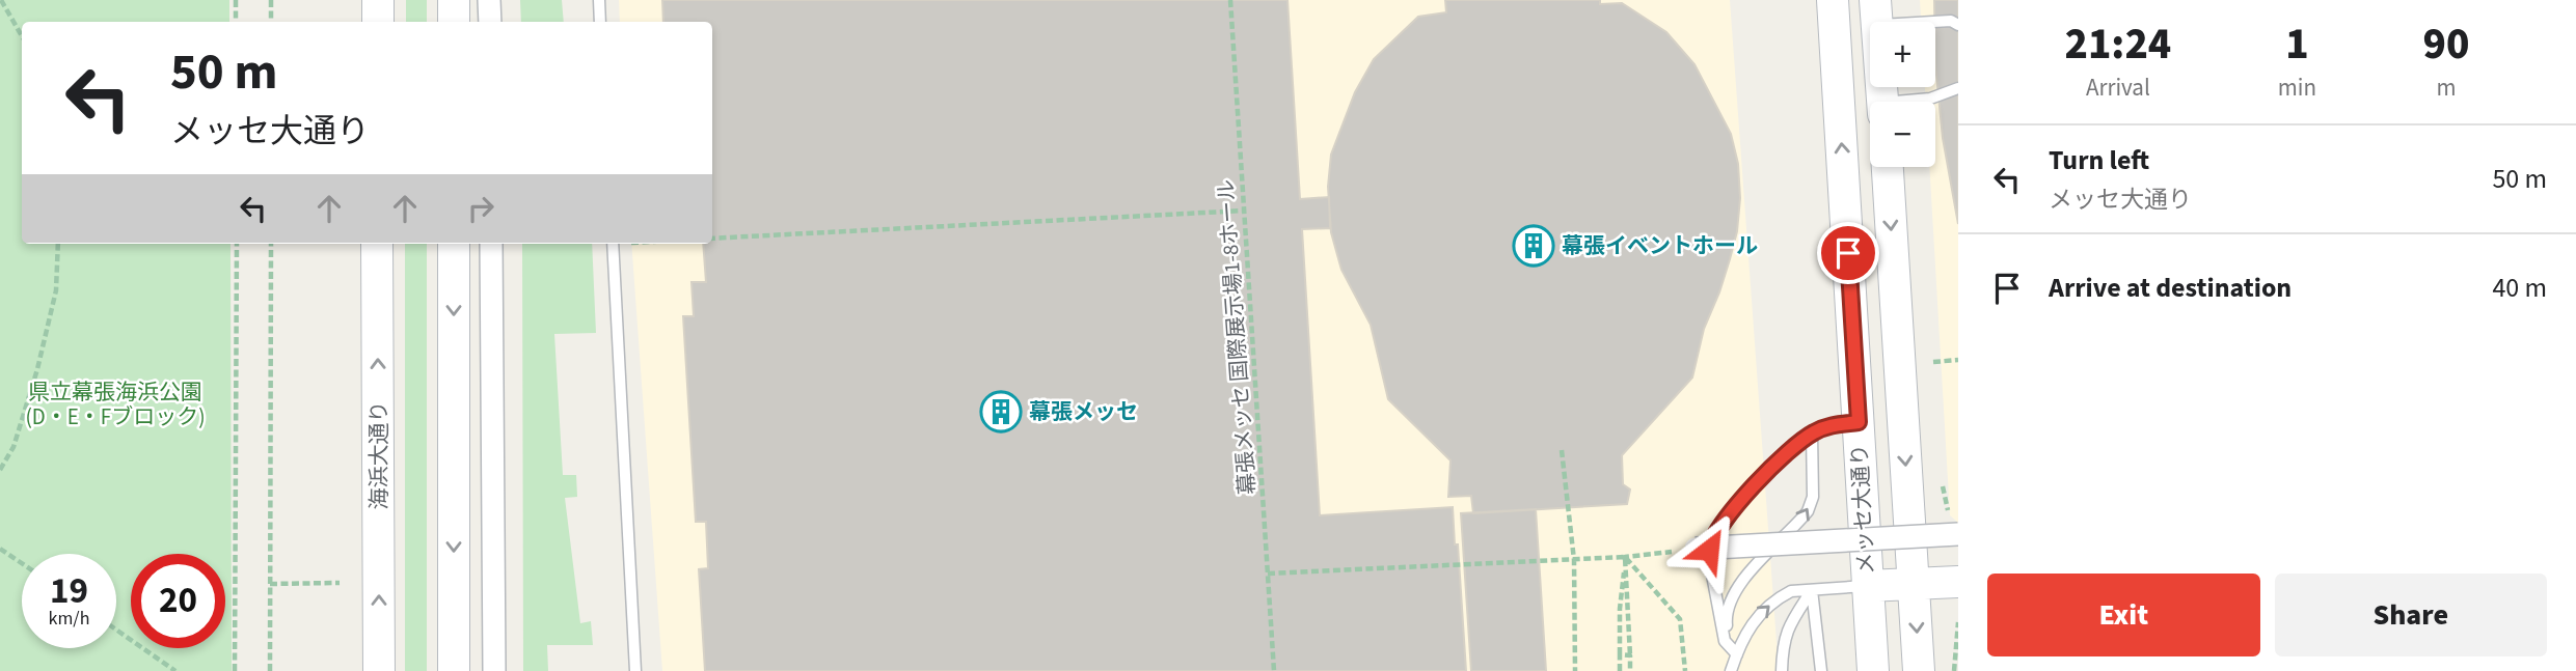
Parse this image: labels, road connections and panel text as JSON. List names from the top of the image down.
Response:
{
  "streets": {
    "street": ["海浜大通り", "メッセ大通り"],
    "path": ["幕張メッセ 国際展示場1-8ホール"]
  },
  "parks": ["県立幕張海浜公園 (D・E・Fブロック)"],
  "places": {
    "building": ["幕張イベントホール", "幕張メッセ"]
  },
  "page": {
    "eta": [
      "21:24",
      "Arrival",
      "1",
      "min",
      "90",
      "m"
    ],
    "map_buttons": ["+", "−"],
    "turn": ["50 m", "メッセ大通り"],
    "list": [
      {
        "name": "Turn left",
        "note": "メッセ大通り",
        "value": "50 m"
      },
      {
        "name": "Arrive at destination",
        "value": "40 m"
      }
    ],
    "speed": "19 km/h",
    "limit": "20",
    "buttons": ["Exit", "Share"]
  }
}
